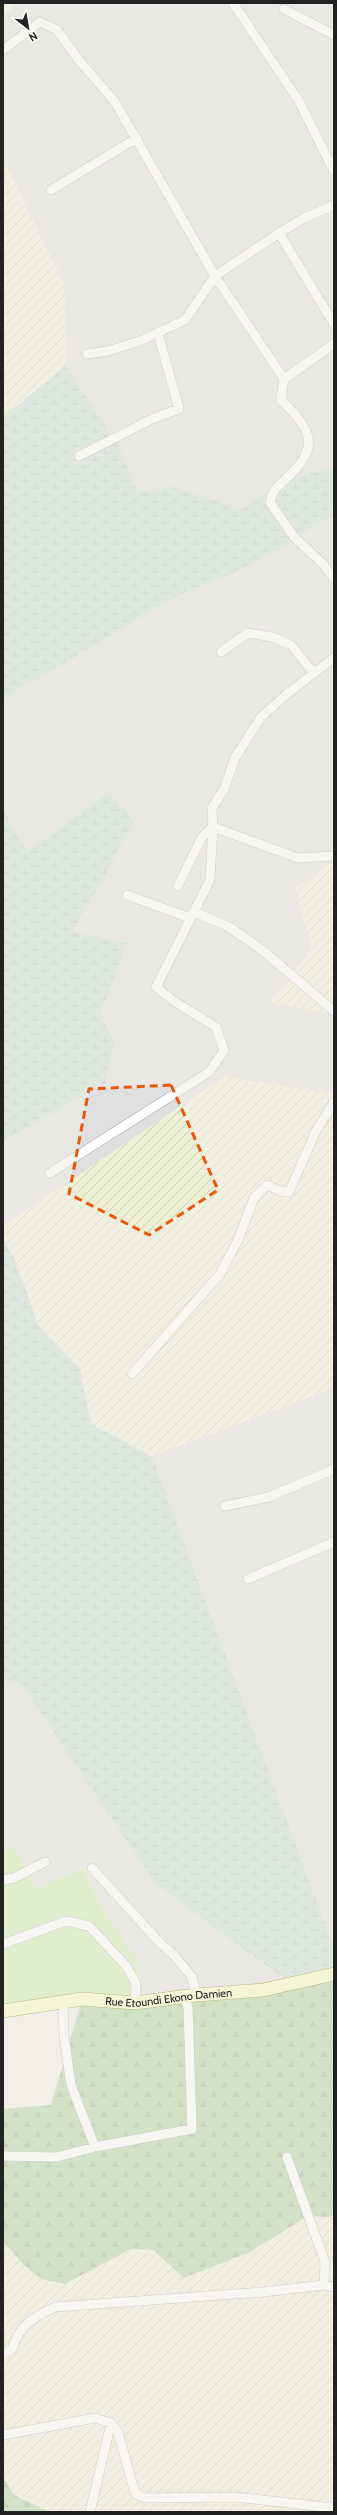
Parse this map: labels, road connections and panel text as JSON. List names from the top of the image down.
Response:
{
  "streets": {
    "street": ["Rue Etoundi Ekono Damien"]
  },
  "north": "bottom right"
}
